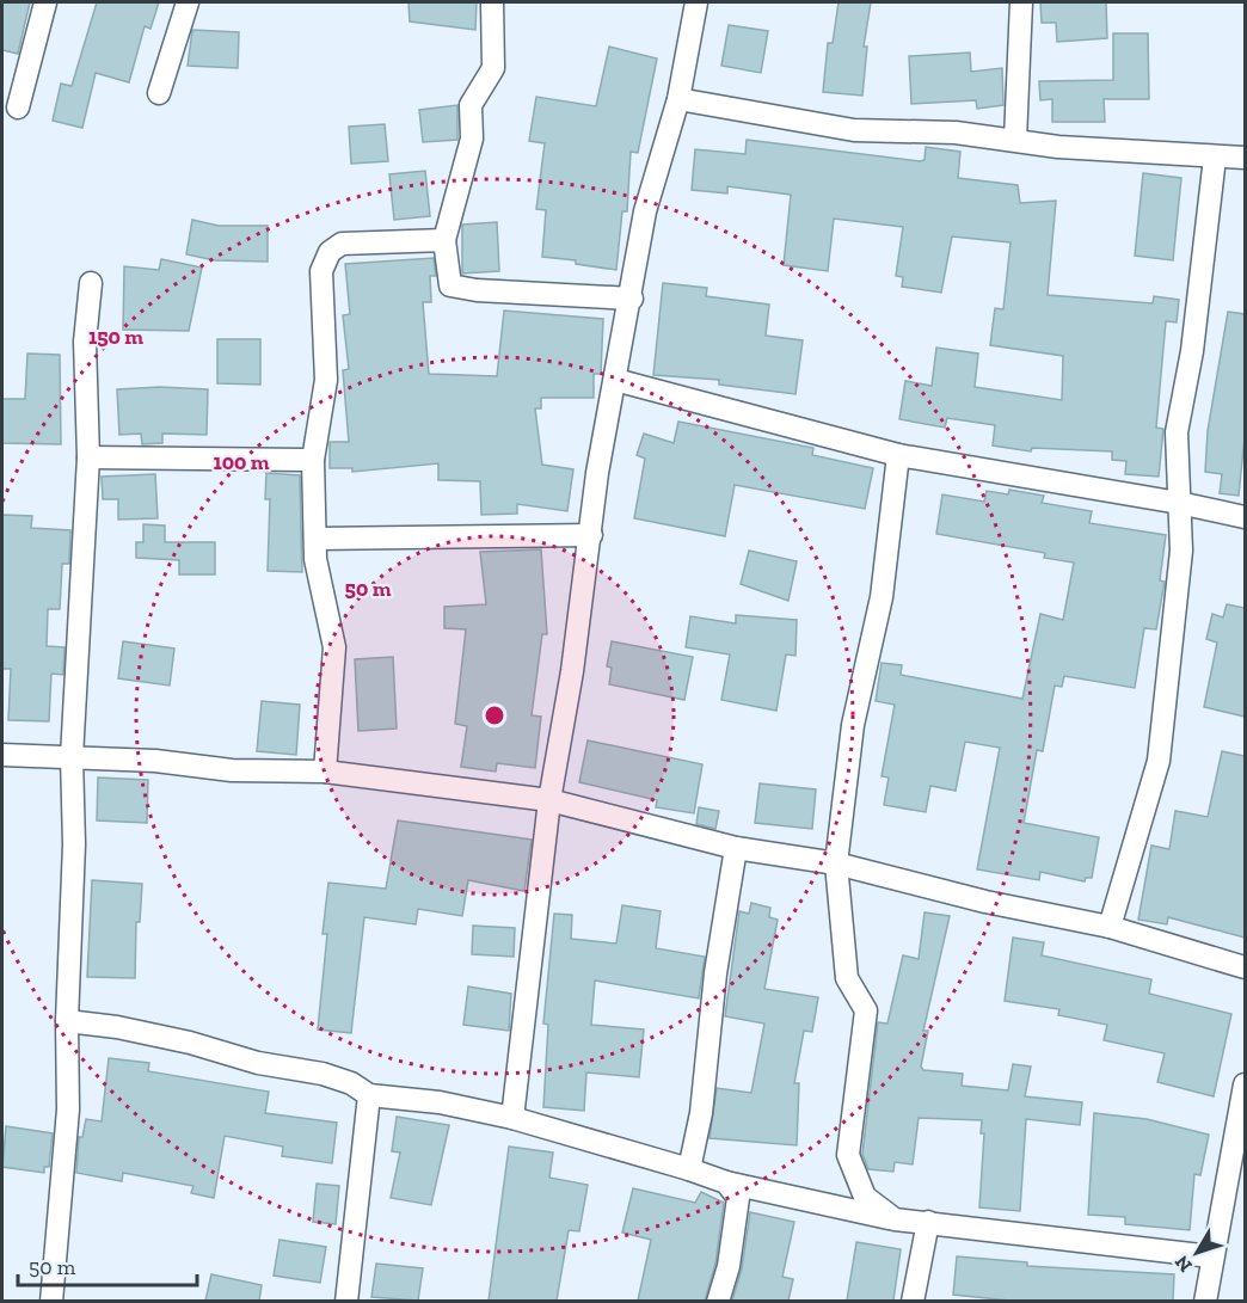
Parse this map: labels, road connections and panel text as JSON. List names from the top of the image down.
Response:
{
  "scale_bar": "50 m",
  "north": "bottom left",
  "rings": ["150 m", "100 m", "50 m"]
}
